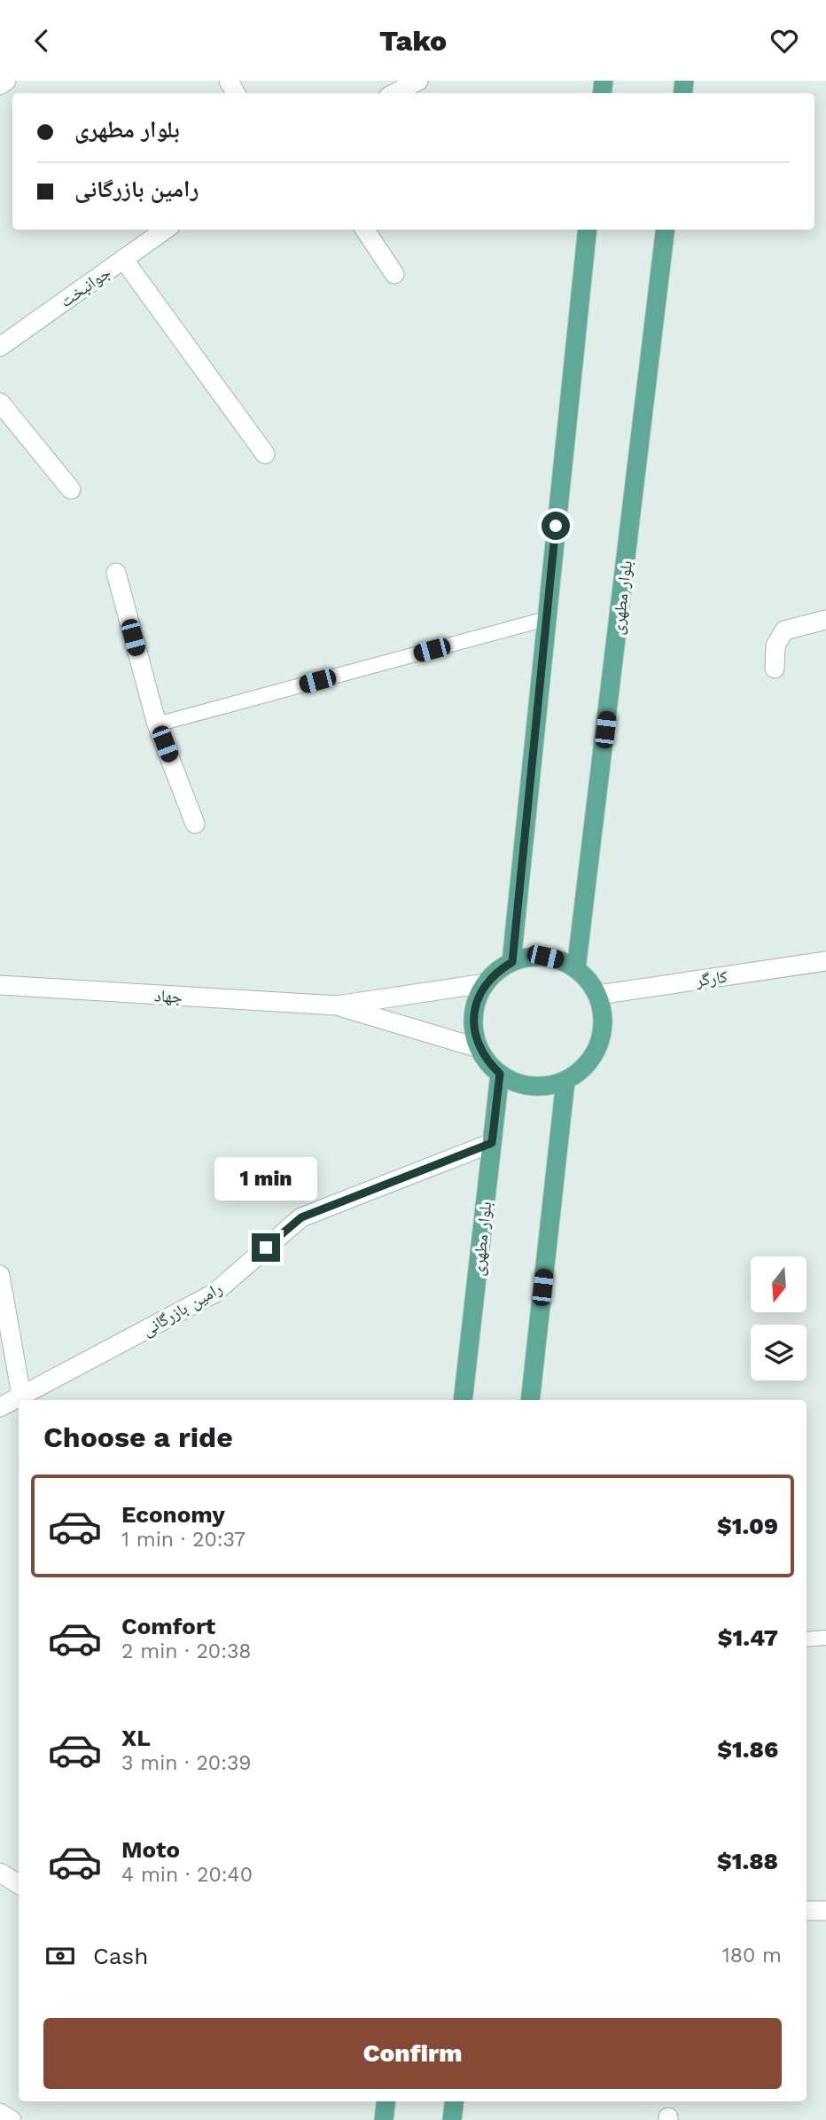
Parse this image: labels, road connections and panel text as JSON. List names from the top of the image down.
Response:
{
  "streets": {
    "main road": ["بلوار مطهری"],
    "street": [
      "جوانبخت",
      "کارگر",
      "جهاد",
      "رامین بازرگانی"
    ]
  },
  "crossings": [
    ["بلوار مطهری", "کارگر"],
    ["بلوار مطهری", "رامین بازرگانی"]
  ],
  "north": "bottom",
  "page": {
    "header": "Tako",
    "banner": ["بلوار مطهری", "رامین بازرگانی"],
    "bubble": "1 min",
    "heading": "Choose a ride",
    "list": [
      {
        "name": "Economy",
        "note": "1 min · 20:37",
        "value": "$1.09"
      },
      {
        "name": "Comfort",
        "note": "2 min · 20:38",
        "value": "$1.47"
      },
      {
        "name": "XL",
        "note": "3 min · 20:39",
        "value": "$1.86"
      },
      {
        "name": "Moto",
        "note": "4 min · 20:40",
        "value": "$1.88"
      }
    ],
    "pay": ["Cash", "180 m"],
    "buttons": "Confirm"
  }
}
